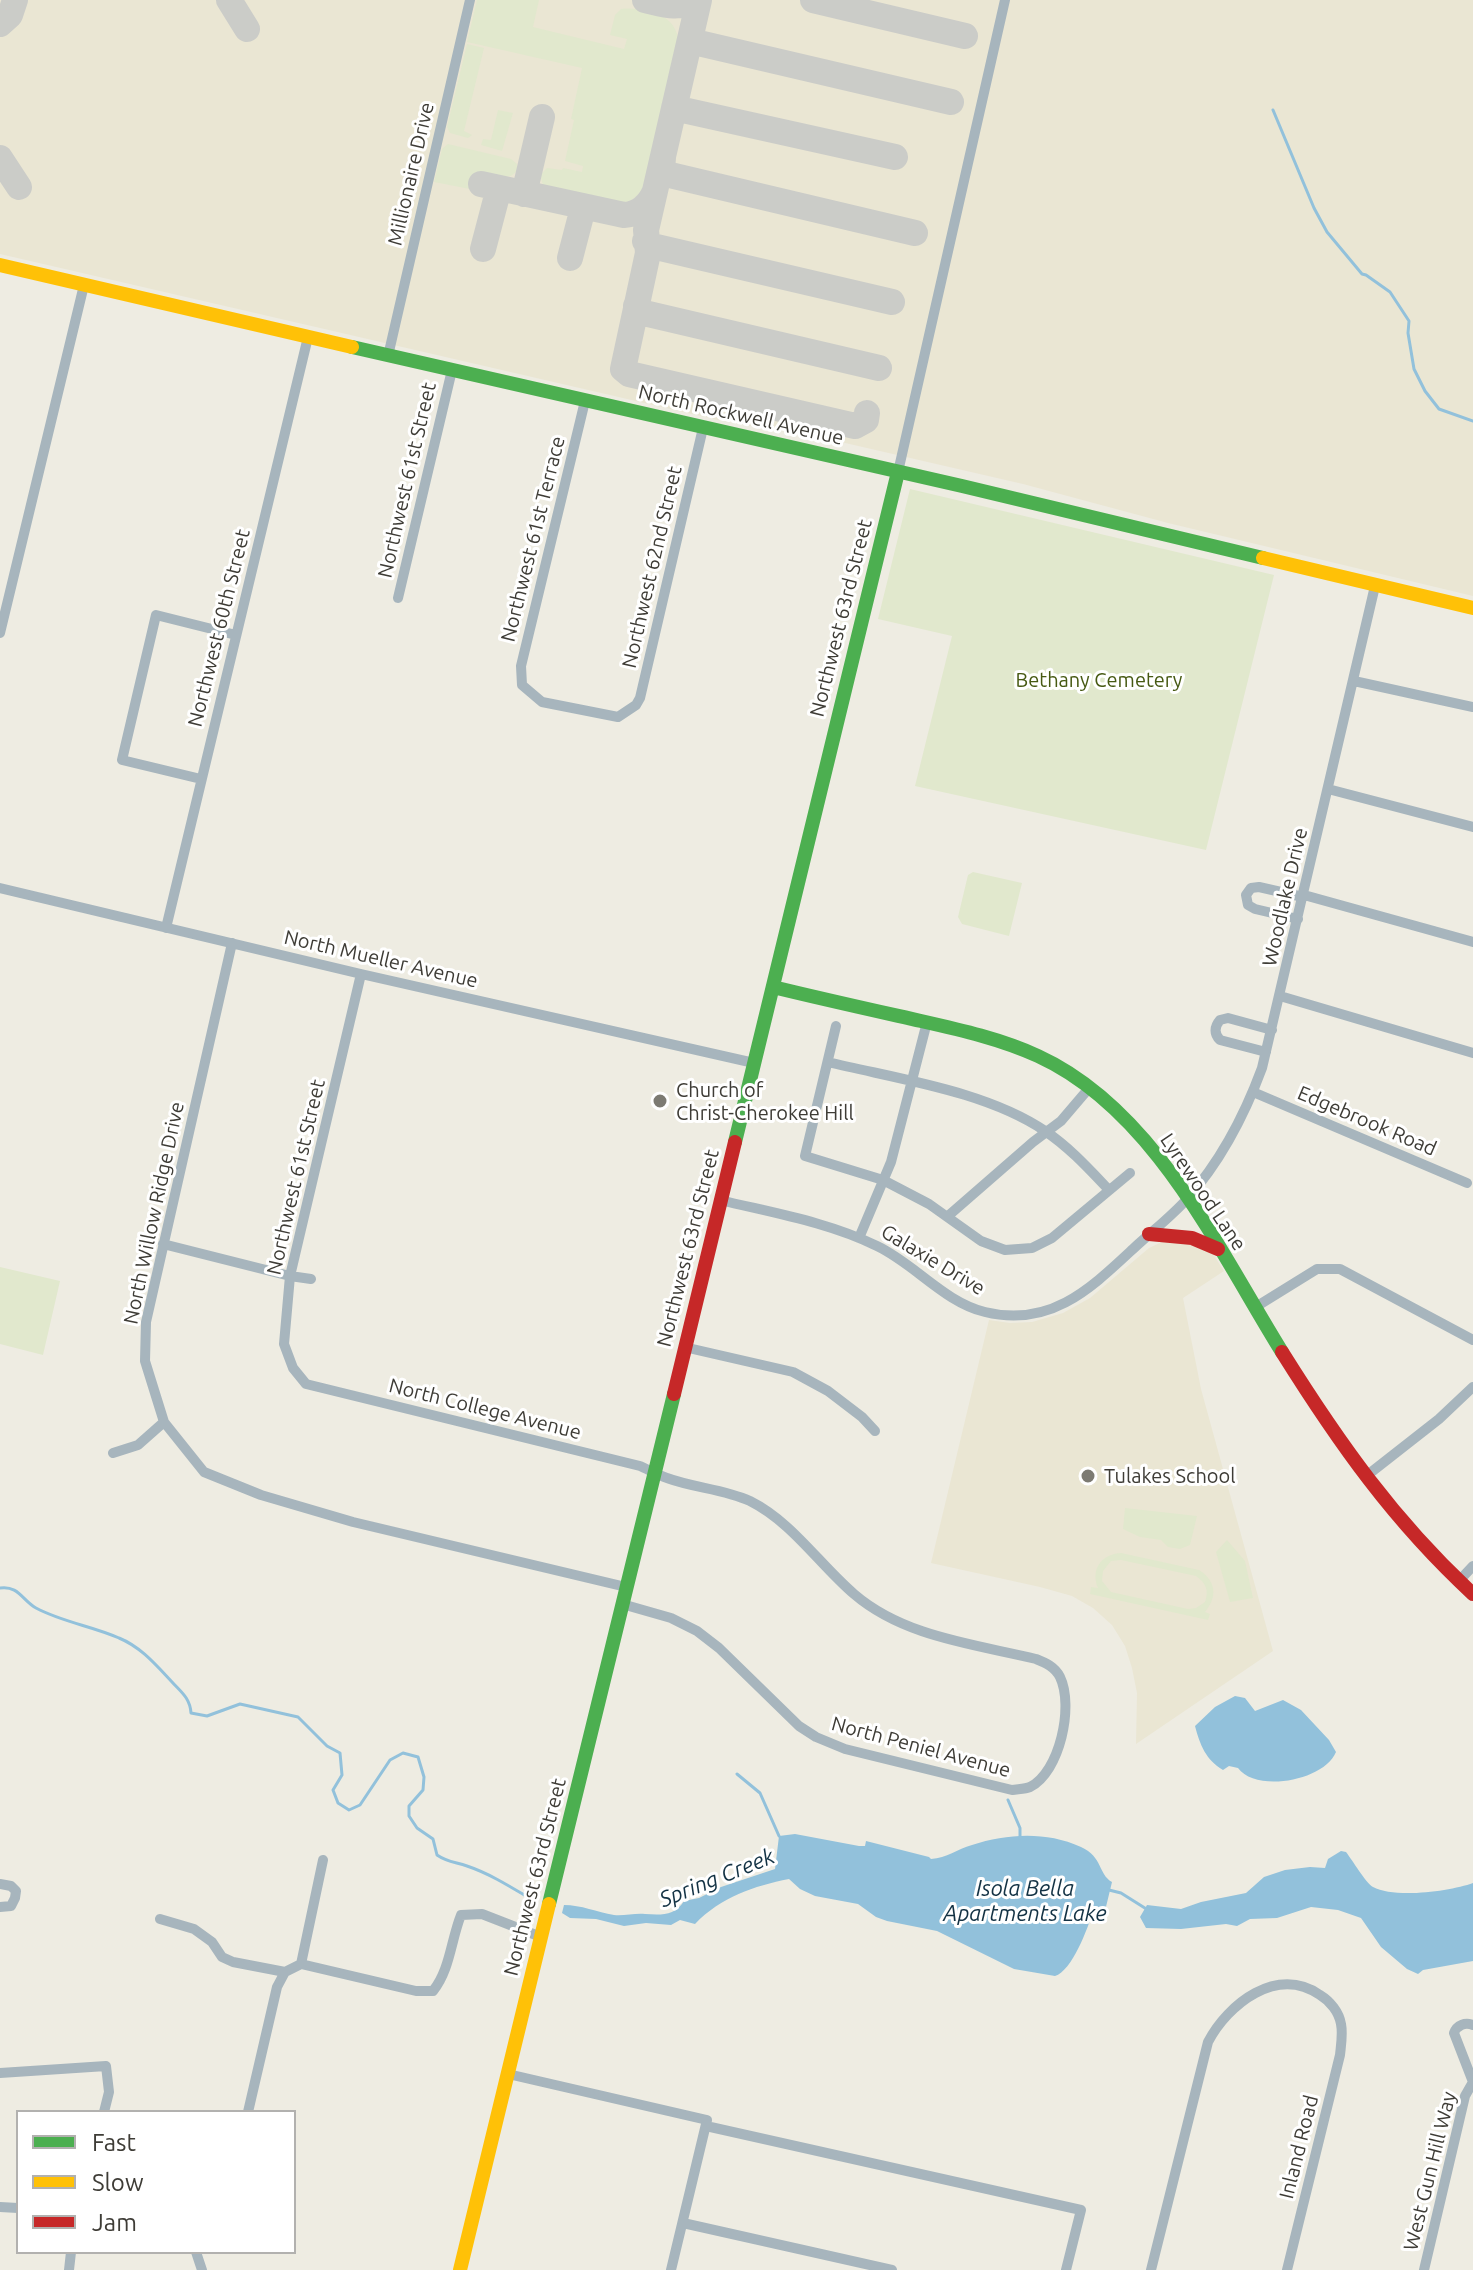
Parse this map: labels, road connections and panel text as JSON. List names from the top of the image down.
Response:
{
  "streets": {
    "main road": ["North Rockwell Avenue", "Northwest 63rd Street", "Lyrewood Lane"],
    "street": [
      "Millionaire Drive",
      "Northwest 61st Street",
      "Northwest 61st Terrace",
      "Northwest 62nd Street",
      "Northwest 60th Street",
      "Woodlake Drive",
      "North Mueller Avenue",
      "Edgebrook Road",
      "North Willow Ridge Drive",
      "Galaxie Drive",
      "North College Avenue",
      "North Peniel Avenue",
      "Inland Road",
      "West Gun Hill Way"
    ]
  },
  "crossings": [
    ["Millionaire Drive", "North Rockwell Avenue"],
    ["North Rockwell Avenue", "Northwest 61st Street"],
    ["North Rockwell Avenue", "Northwest 61st Terrace"],
    ["North Rockwell Avenue", "Northwest 62nd Street"],
    ["North Rockwell Avenue", "Northwest 63rd Street"],
    ["North Rockwell Avenue", "Northwest 60th Street"],
    ["North Rockwell Avenue", "Woodlake Drive"],
    ["Northwest 61st Street", "North Mueller Avenue"],
    ["Northwest 61st Street", "North College Avenue"],
    ["Northwest 61st Terrace", "Northwest 62nd Street"],
    ["Northwest 63rd Street", "North Mueller Avenue"],
    ["Northwest 63rd Street", "Lyrewood Lane"],
    ["Northwest 63rd Street", "North Willow Ridge Drive"],
    ["Northwest 63rd Street", "Galaxie Drive"],
    ["Northwest 63rd Street", "North College Avenue"],
    ["Northwest 63rd Street", "North Peniel Avenue"],
    ["Northwest 60th Street", "North Mueller Avenue"],
    ["Woodlake Drive", "Edgebrook Road"],
    ["Woodlake Drive", "Lyrewood Lane"],
    ["Woodlake Drive", "Galaxie Drive"],
    ["North Mueller Avenue", "North Willow Ridge Drive"],
    ["Lyrewood Lane", "Galaxie Drive"],
    ["North College Avenue", "North Peniel Avenue"]
  ],
  "water": ["Spring Creek", "Isola Bella Apartments Lake"],
  "parks": ["Bethany Cemetery"],
  "places": ["Church of Christ-Cherokee Hill", "Tulakes School"],
  "legend": ["Fast", "Slow", "Jam"]
}
